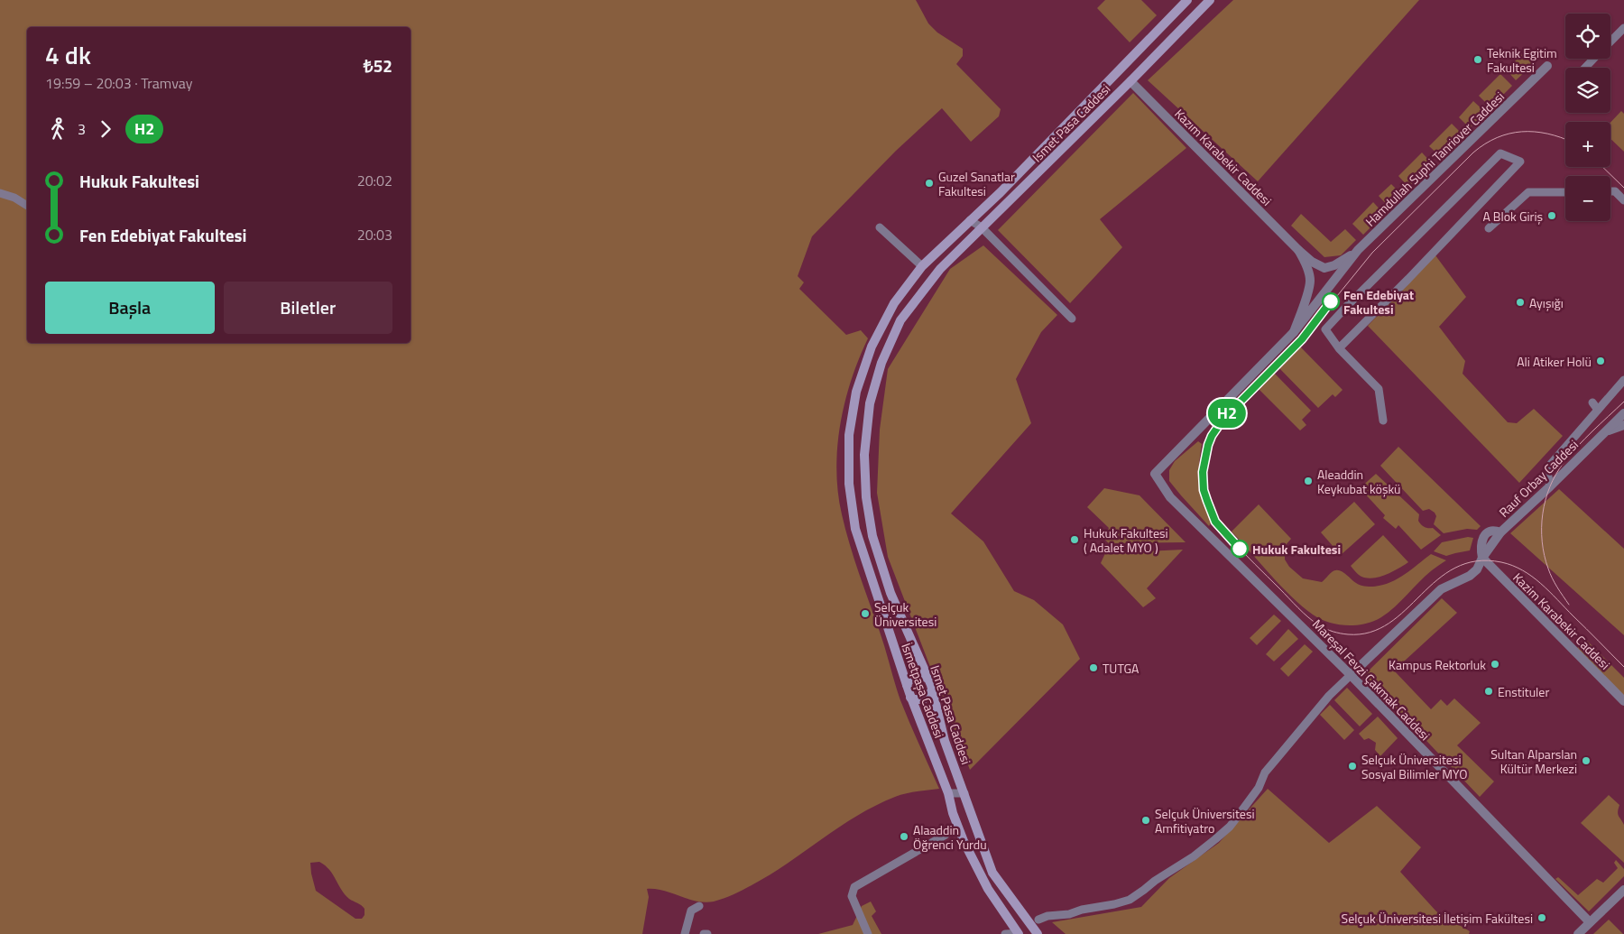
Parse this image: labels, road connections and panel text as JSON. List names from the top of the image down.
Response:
{
  "streets": {
    "main road": ["Ismet Pasa Caddesi", "İsmetpaşa Caddesi"],
    "street": [
      "Kazım Karabekir Caddesi",
      "Hamdullah Suphi Tanriover Caddesi",
      "Rauf Orbay Caddesi",
      "Kazim Karabekir Caddesi",
      "Mareşal Fevzi Çakmak Caddesi"
    ]
  },
  "crossings": [
    ["Ismet Pasa Caddesi", "Kazım Karabekir Caddesi"],
    ["Ismet Pasa Caddesi", "İsmetpaşa Caddesi"],
    ["Rauf Orbay Caddesi", "Kazim Karabekir Caddesi"]
  ],
  "places": [
    "Teknik Egitim Fakultesi",
    "Guzel Sanatlar Fakultesi",
    "A Blok Giriş",
    "Fen Edebiyat Fakultesi",
    "Ayışığı",
    "Ali Atiker Holü",
    "Aleaddin Keykubat köşkü",
    "Hukuk Fakultesi ( Adalet MYO )",
    "Hukuk Fakultesi",
    "Selçuk Üniversitesi",
    "Kampus Rektorluk",
    "TUTGA",
    "Enstituler",
    "Sultan Alparslan Kültür Merkezi",
    "Selçuk Üniversitesi Sosyal Bilimler MYO",
    "Selçuk Üniversitesi Amfitiyatro",
    "Alaaddin Öğrenci Yurdu",
    "Selçuk Üniversitesi İletişim Fakültesi"
  ],
  "lines": ["tram line H2"],
  "page": {
    "on_map": "H2",
    "map_buttons": ["+", "−"],
    "heading": ["4 dk", "19:59 – 20:03 · Tramvay", "₺52"],
    "legs": ["3", "H2"],
    "list": [
      {
        "name": "Hukuk Fakultesi",
        "value": "20:02"
      },
      {
        "name": "Fen Edebiyat Fakultesi",
        "value": "20:03"
      }
    ],
    "buttons": ["Başla", "Biletler"]
  }
}
